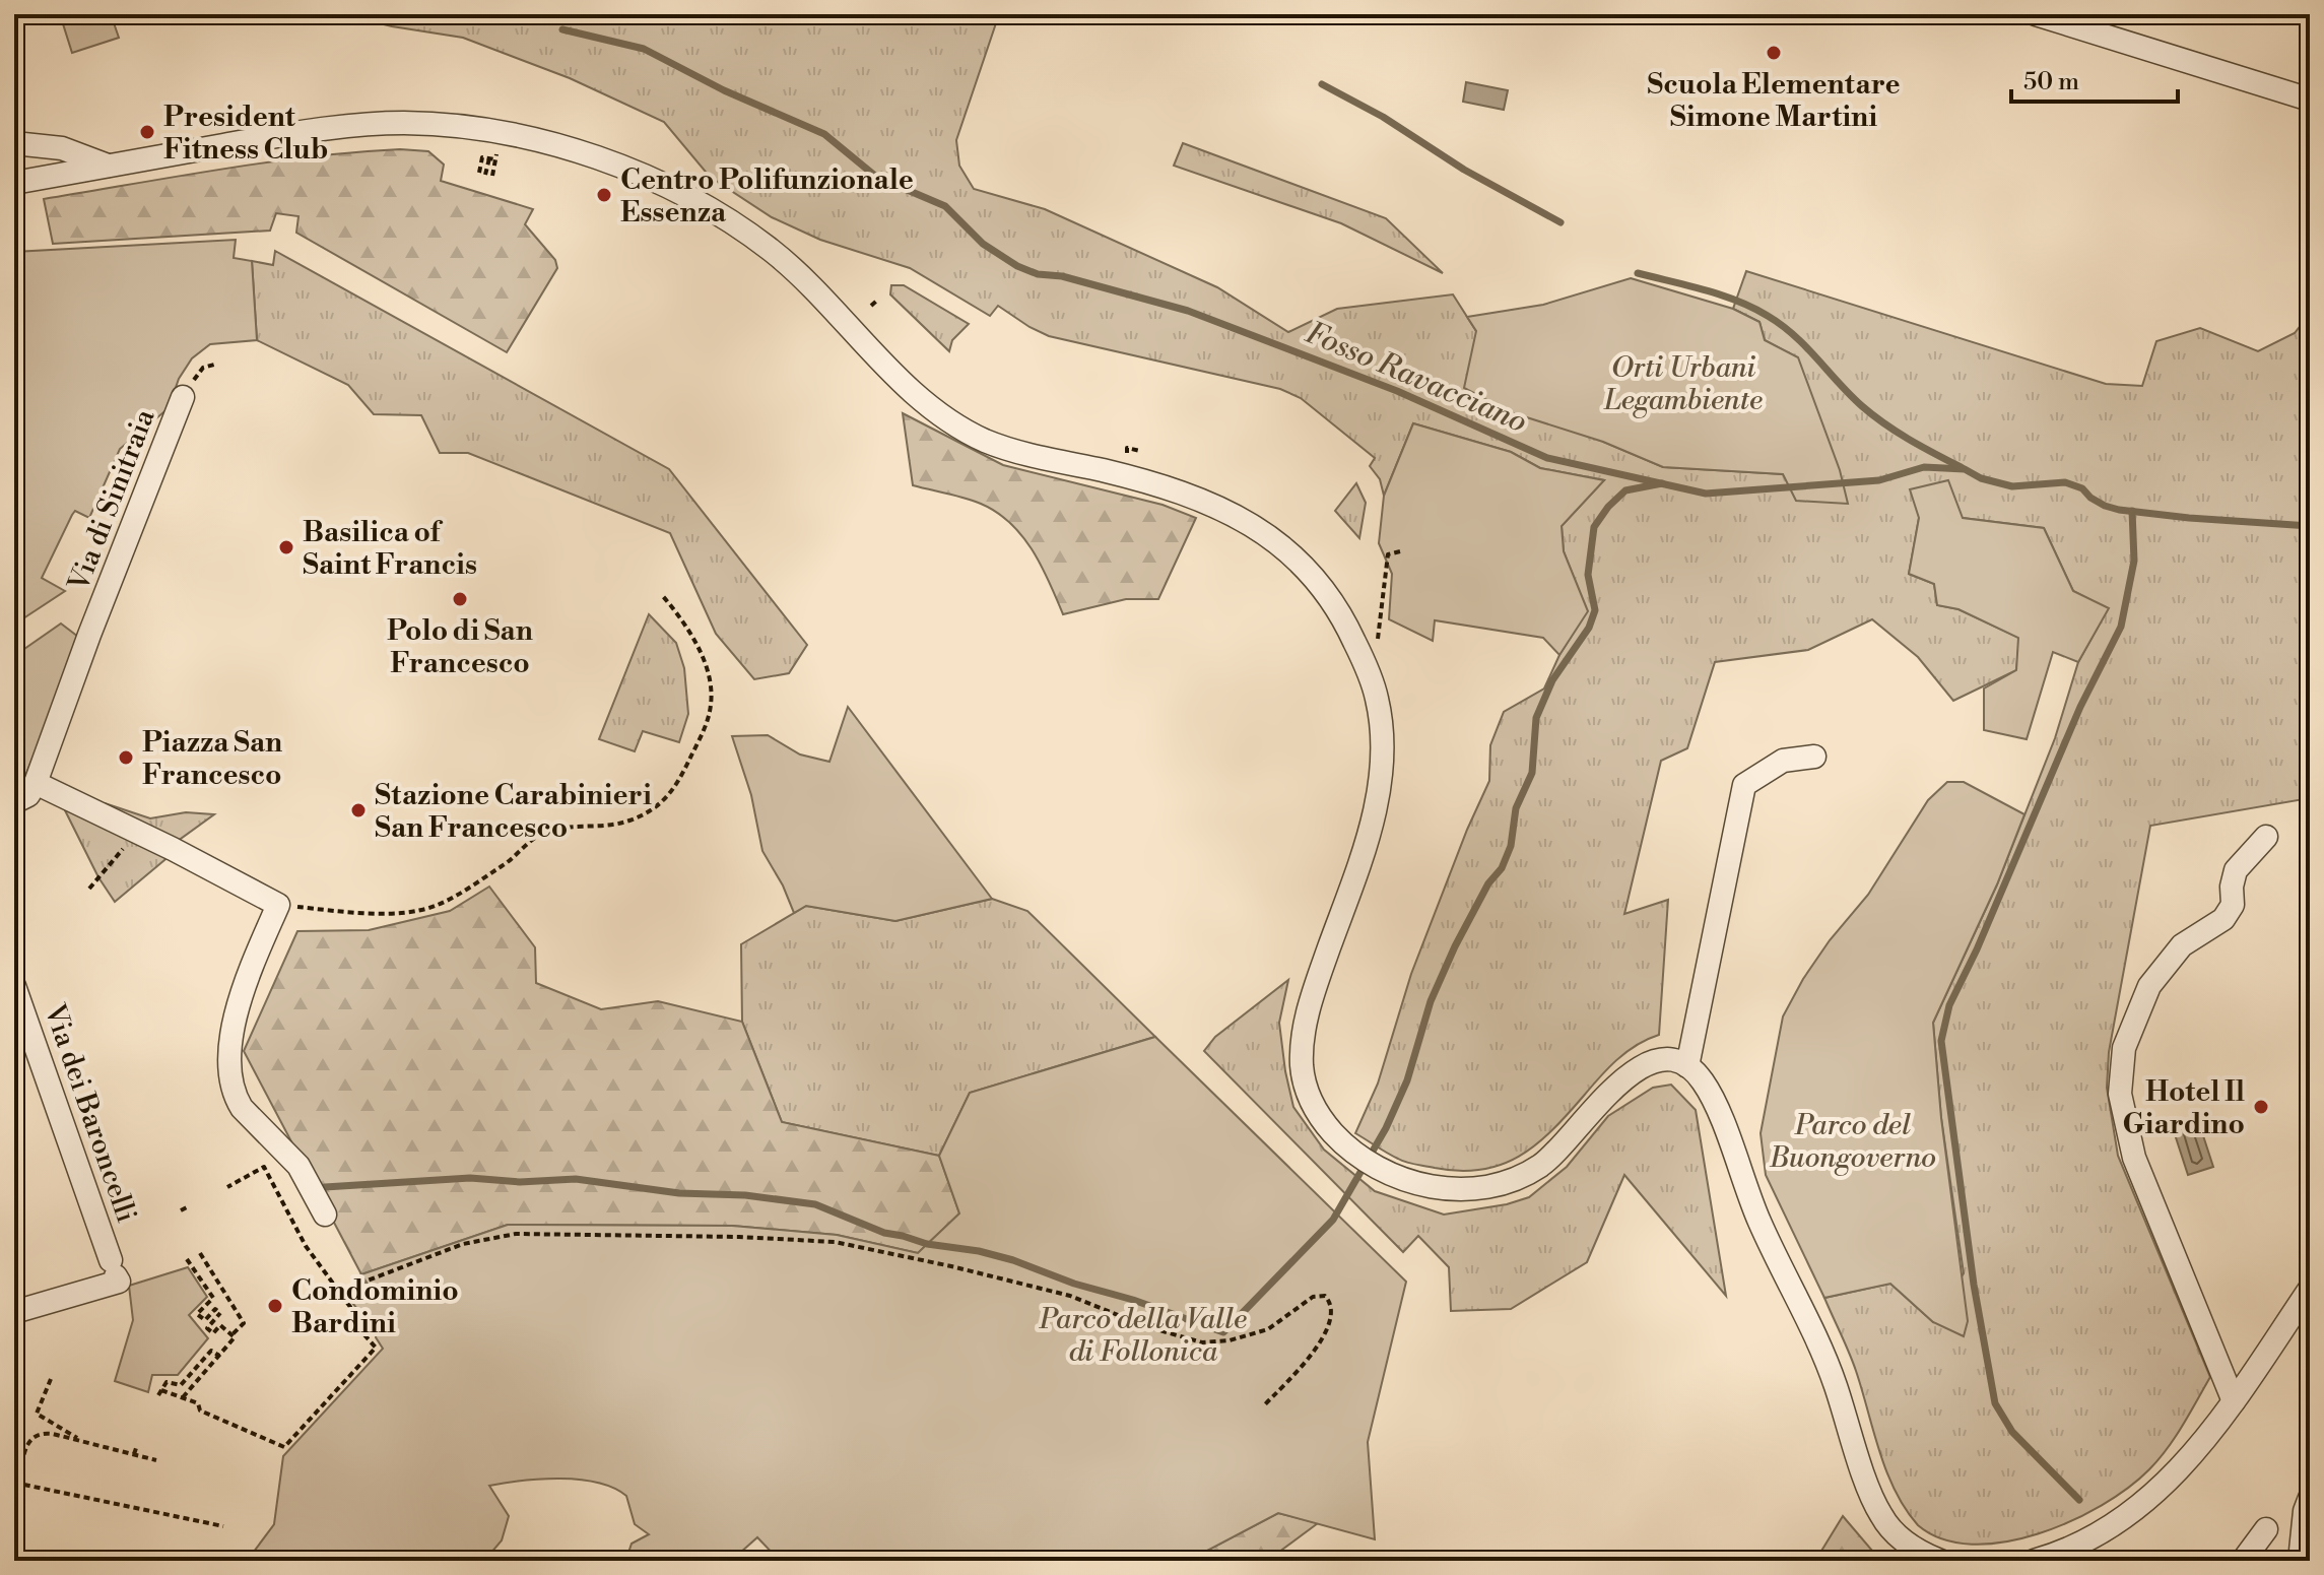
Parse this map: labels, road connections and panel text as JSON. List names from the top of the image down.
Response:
{
  "streets": {
    "street": ["Via di Sinitraia", "Via dei Baroncelli"]
  },
  "water": ["Fosso Ravacciano"],
  "parks": ["Orti Urbani Legambiente", "Parco del Buongoverno", "Parco della Valle di Follonica"],
  "places": [
    "Scuola Elementare Simone Martini",
    "President Fitness Club",
    "Centro Polifunzionale Essenza",
    "Basilica of Saint Francis",
    "Polo di San Francesco",
    "Piazza San Francesco",
    "Stazione Carabinieri San Francesco",
    "Hotel Il Giardino",
    "Condominio Bardini"
  ],
  "scale_bar": "50 m"
}
